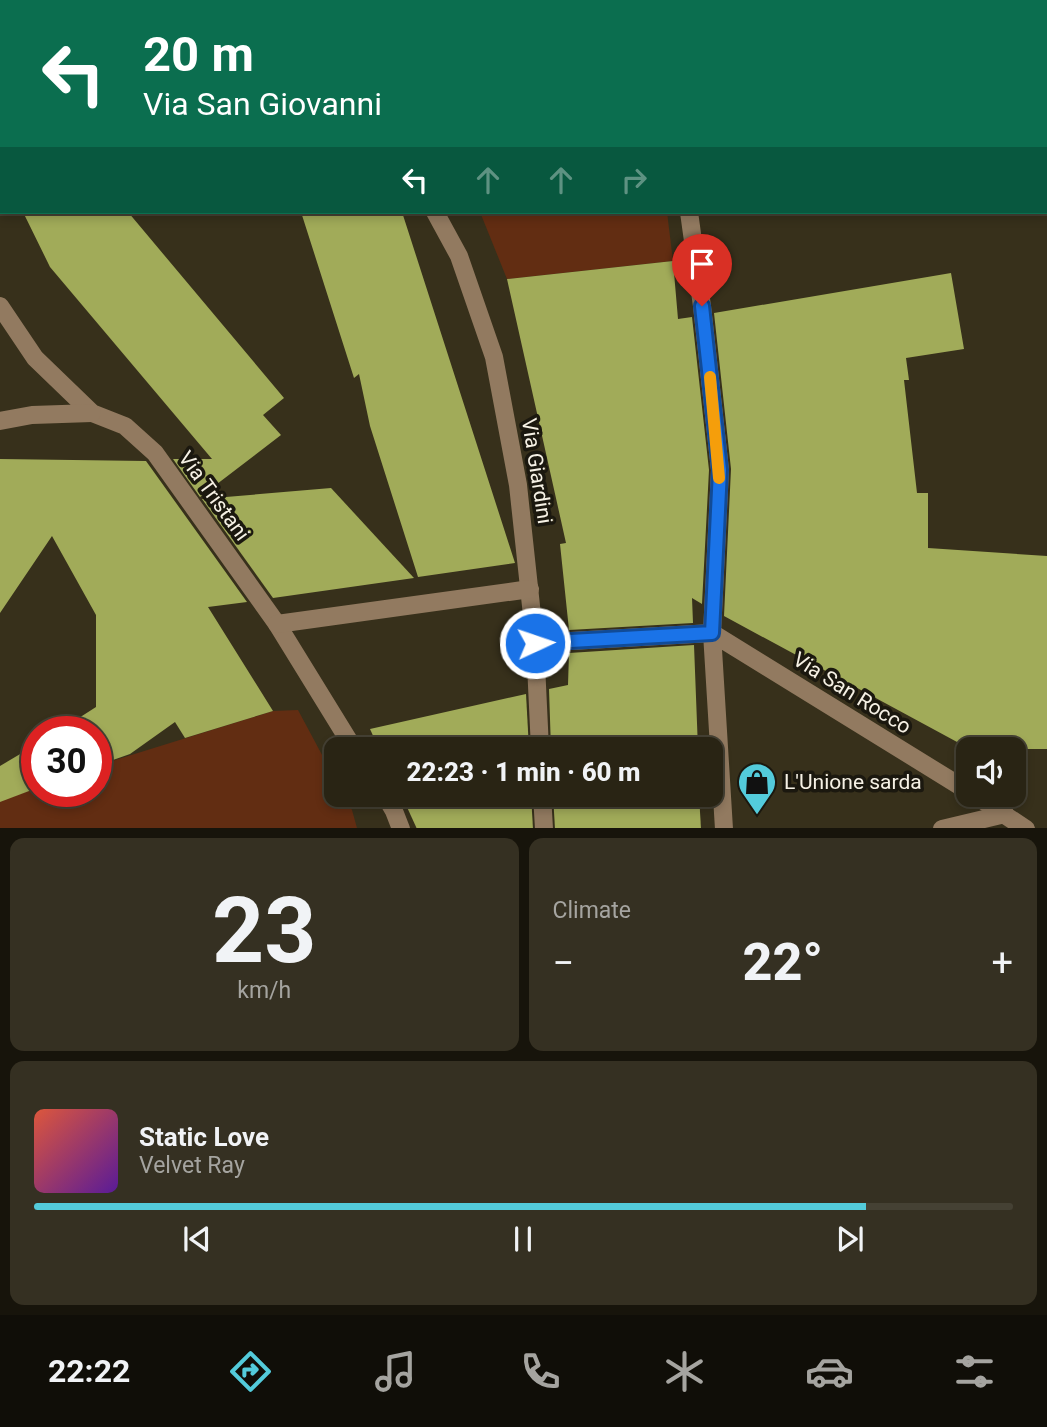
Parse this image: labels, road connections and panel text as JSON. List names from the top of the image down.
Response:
{
  "streets": {
    "street": ["Via Giardini", "Via Tristani", "Via San Rocco"]
  },
  "places": {
    "shop": ["L'Unione sarda"]
  },
  "page": {
    "turn": ["20 m", "Via San Giovanni"],
    "limit": "30",
    "trip": "22:23 · 1 min · 60 m",
    "tile": [
      ["23", "km/h"],
      "Climate"
    ],
    "heat": ["−", "22°", "+"],
    "song": ["Static Love", "Velvet Ray"],
    "tabs": "22:22"
  }
}
